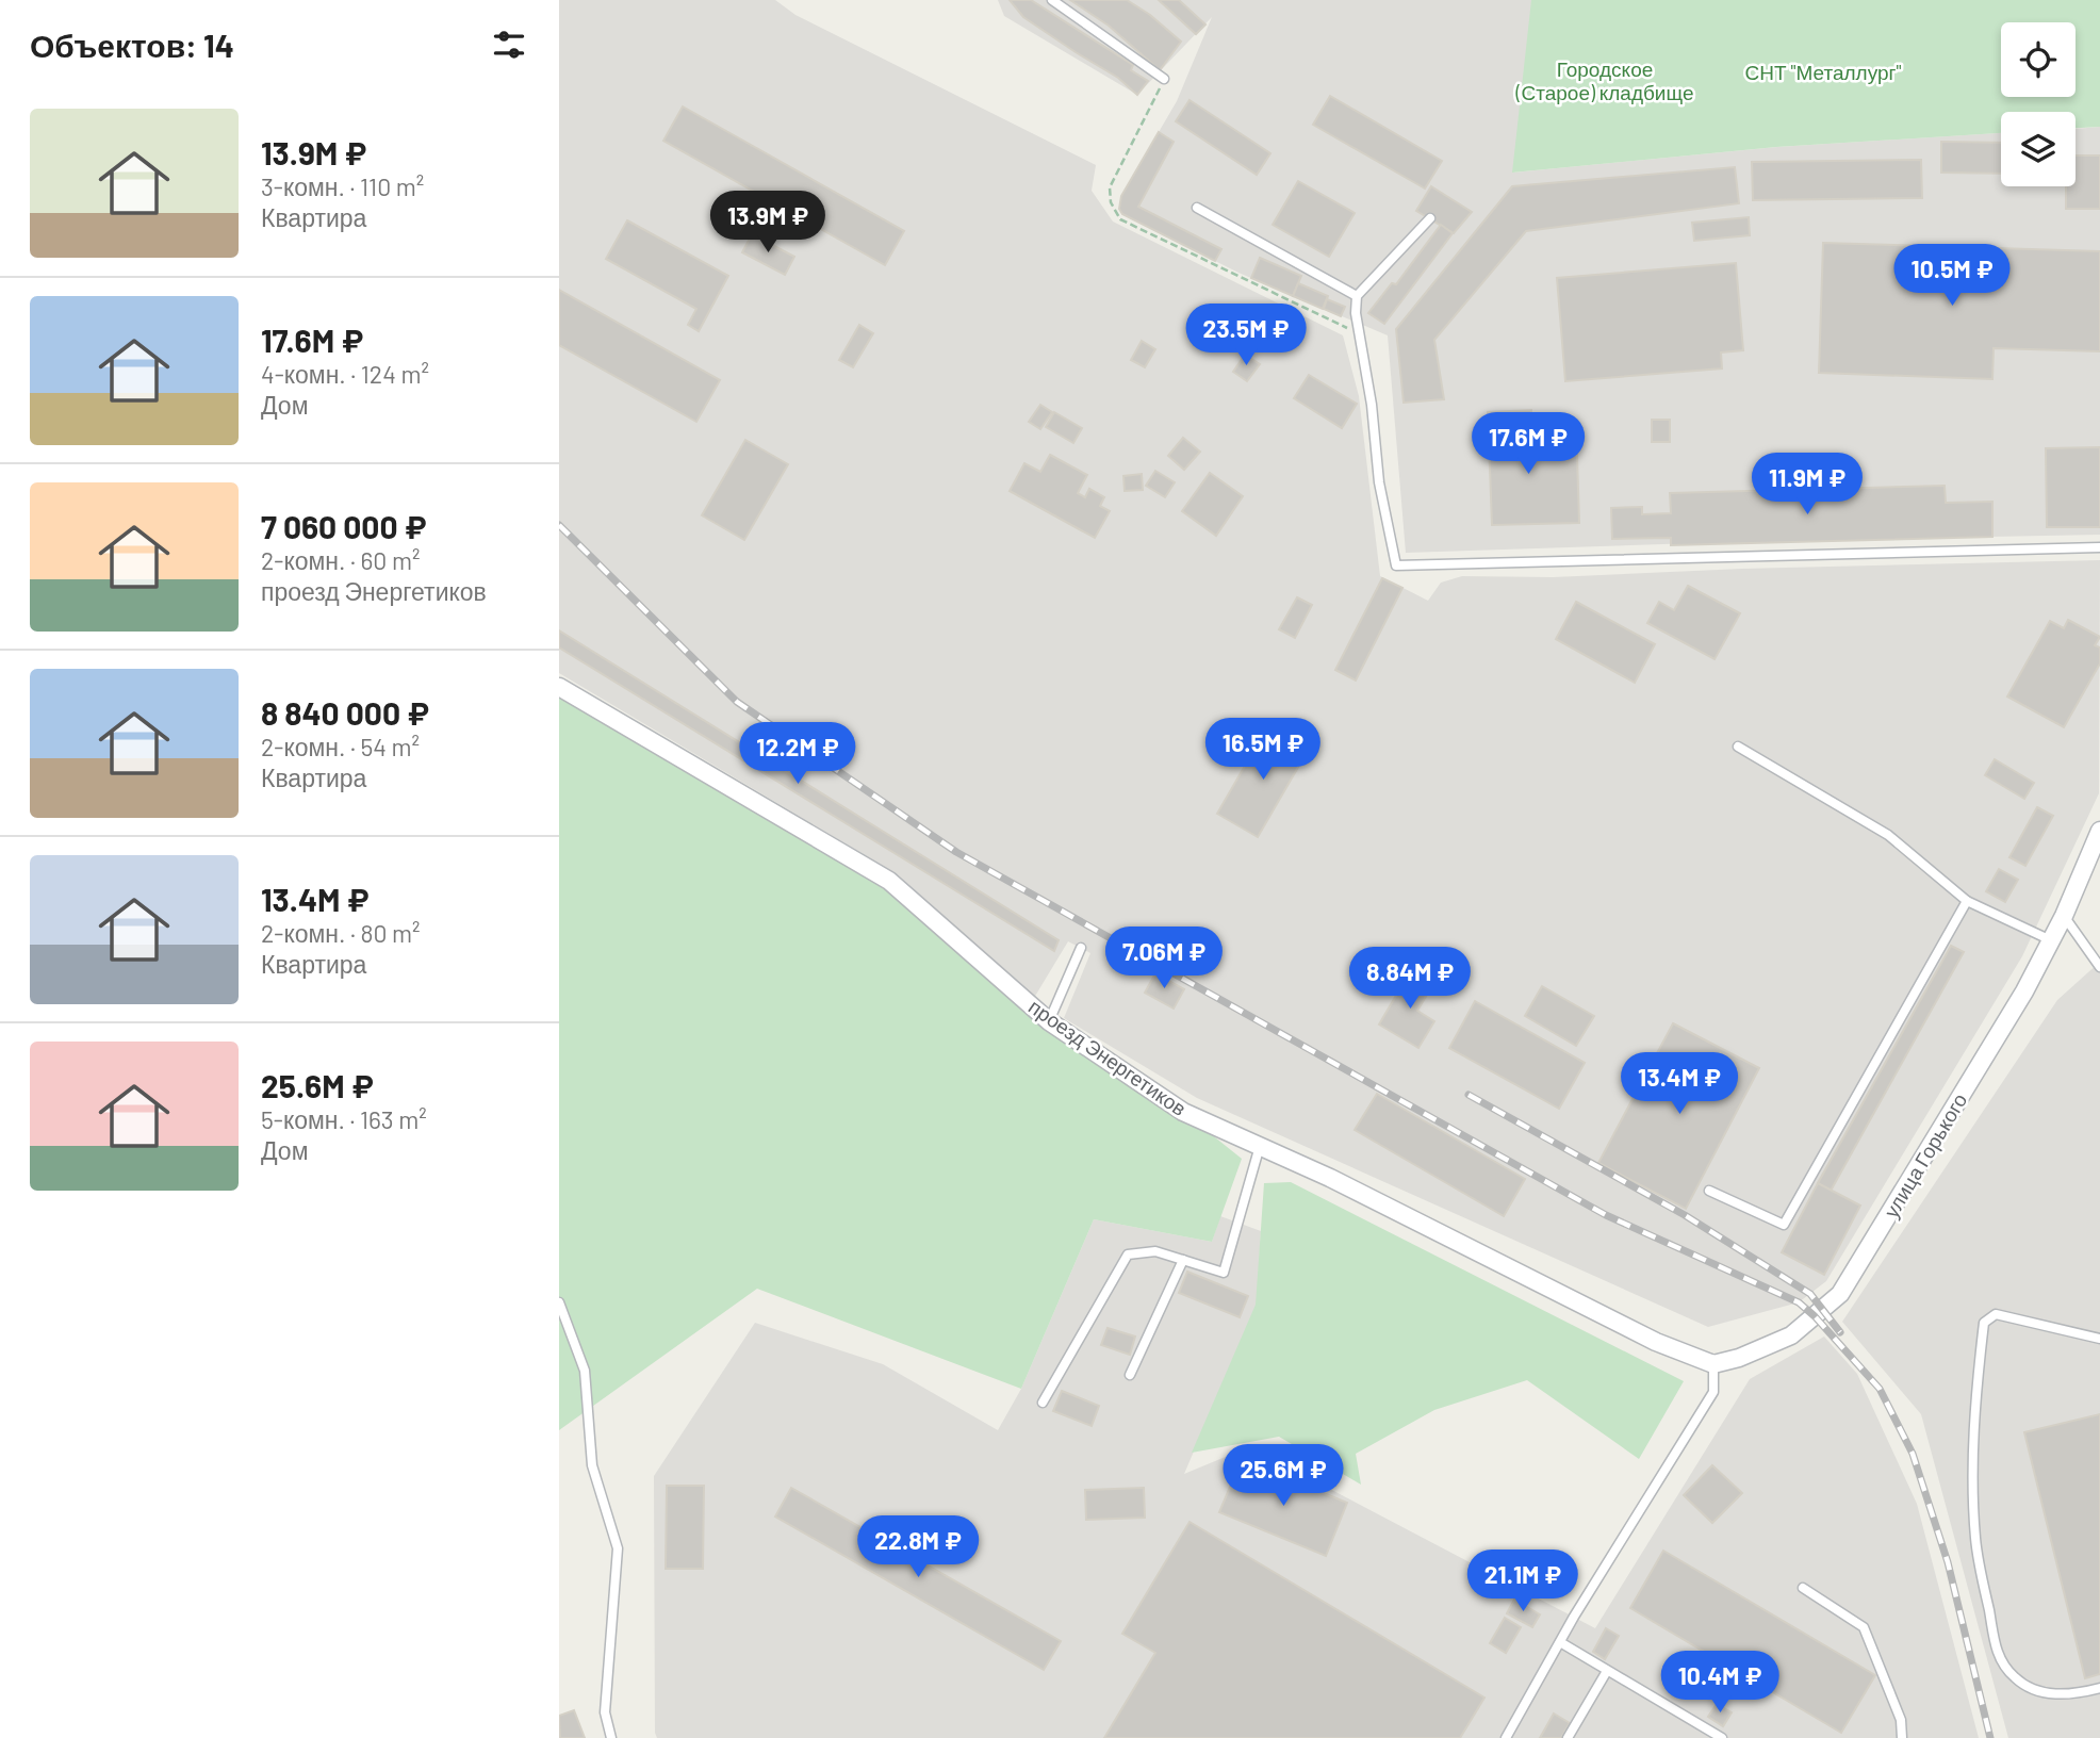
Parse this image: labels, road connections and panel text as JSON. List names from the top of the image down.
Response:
{
  "streets": {
    "street": ["проезд Энергетиков", "улица Горького"]
  },
  "crossings": [
    ["проезд Энергетиков", "улица Горького"]
  ],
  "parks": ["Городское (Старое) кладбище", "СНТ \"Металлург\""],
  "page": {
    "heading": "Объектов: 14",
    "list": [
      {
        "name": "13.9M ₽",
        "note": "3-комн. · 110 m² · Квартира"
      },
      {
        "name": "17.6M ₽",
        "note": "4-комн. · 124 m² · Дом"
      },
      {
        "name": "7 060 000 ₽",
        "note": "2-комн. · 60 m² · проезд Энергетиков"
      },
      {
        "name": "8 840 000 ₽",
        "note": "2-комн. · 54 m² · Квартира"
      },
      {
        "name": "13.4M ₽",
        "note": "2-комн. · 80 m² · Квартира"
      },
      {
        "name": "25.6M ₽",
        "note": "5-комн. · 163 m² · Дом"
      }
    ],
    "price": [
      "13.9M ₽",
      "10.5M ₽",
      "23.5M ₽",
      "17.6M ₽",
      "11.9M ₽",
      "16.5M ₽",
      "12.2M ₽",
      "7.06M ₽",
      "8.84M ₽",
      "13.4M ₽",
      "25.6M ₽",
      "22.8M ₽",
      "21.1M ₽",
      "10.4M ₽"
    ]
  }
}
